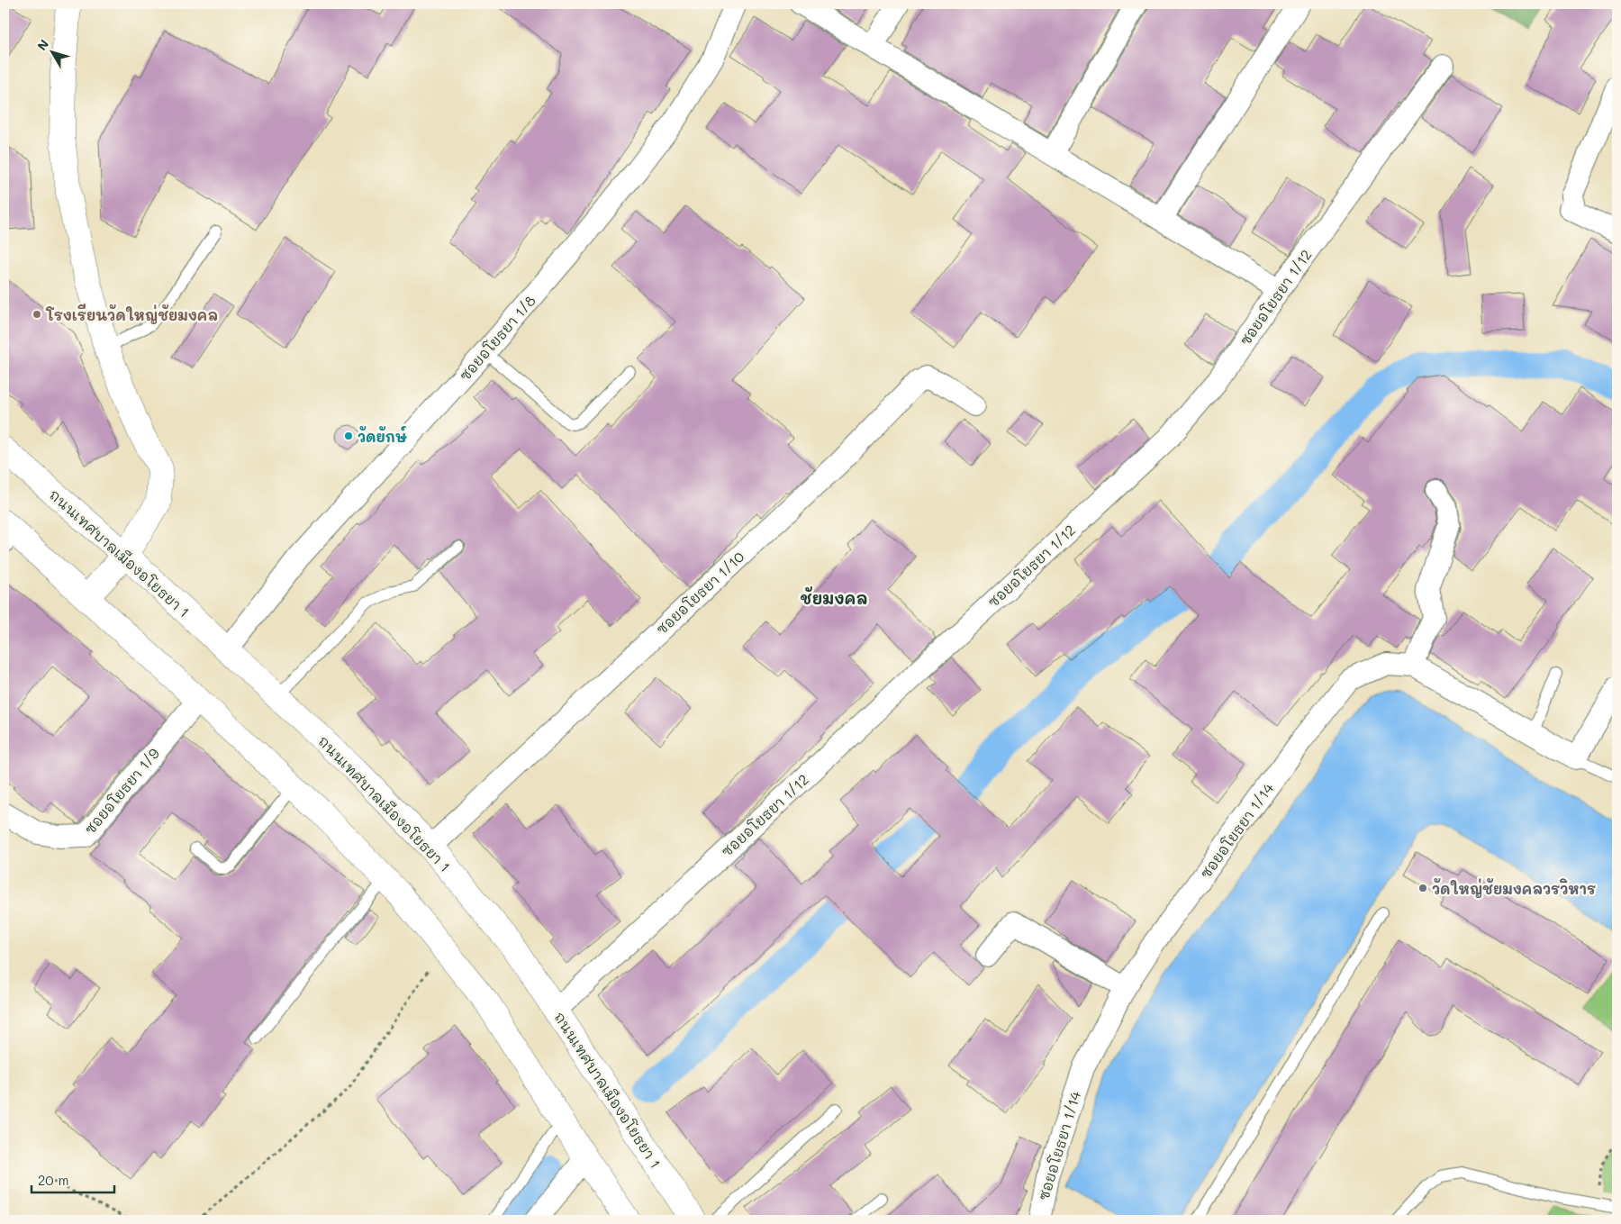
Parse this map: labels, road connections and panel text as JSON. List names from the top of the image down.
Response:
{
  "streets": {
    "main road": ["ถนนเทศบาลเมืองอโยธยา 1"],
    "street": [
      "ซอยอโยธยา 1/12",
      "ซอยอโยธยา 1/8",
      "ซอยอโยธยา 1/10",
      "ซอยอโยธยา 1/9",
      "ซอยอโยธยา 1/14"
    ]
  },
  "crossings": [
    ["ซอยอโยธยา 1/12", "ถนนเทศบาลเมืองอโยธยา 1"],
    ["ซอยอโยธยา 1/8", "ถนนเทศบาลเมืองอโยธยา 1"],
    ["ถนนเทศบาลเมืองอโยธยา 1", "ซอยอโยธยา 1/10"]
  ],
  "districts": ["ชัยมงคล"],
  "places": ["โรงเรียนวัดใหญ่ชัยมงคล", "วัดยักษ์", "วัดใหญ่ชัยมงคลวรวิหาร"],
  "scale_bar": "20 m",
  "north": "top left"
}
